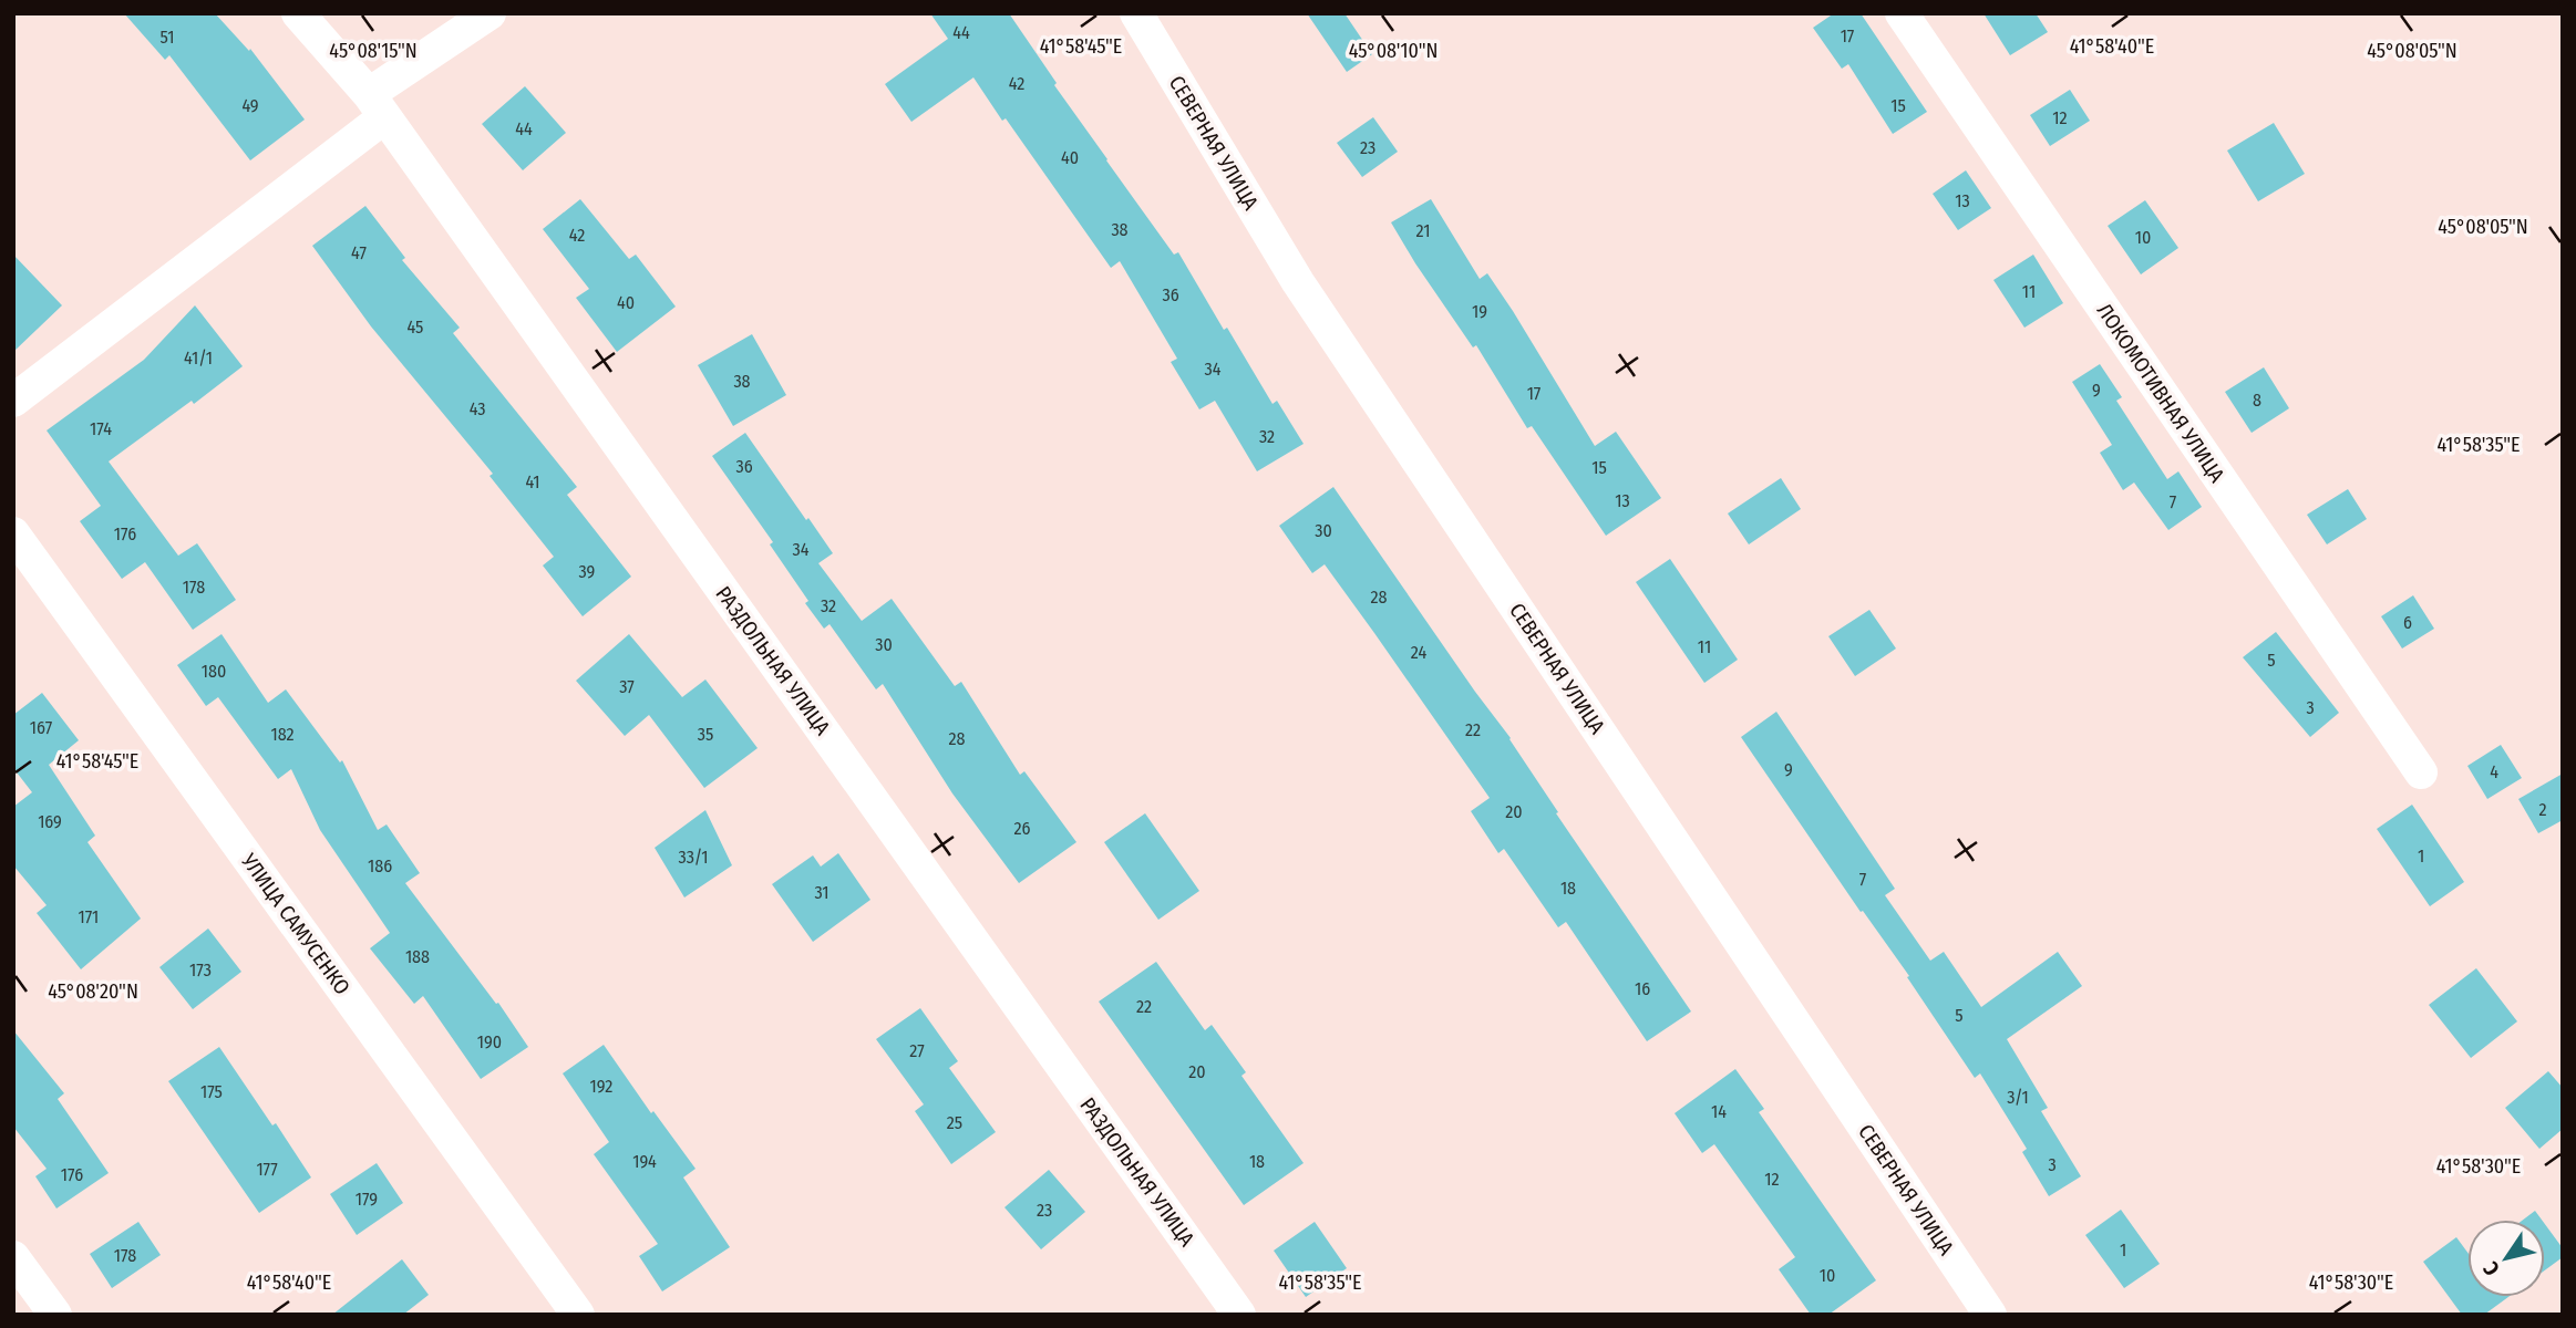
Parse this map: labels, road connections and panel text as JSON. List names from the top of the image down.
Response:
{
  "streets": {
    "street": [
      "СЕВЕРНАЯ УЛИЦА",
      "ЛОКОМОТИВНАЯ УЛИЦА",
      "РАЗДОЛЬНАЯ УЛИЦА",
      "УЛИЦА САМУСЕНКО"
    ]
  },
  "house_numbers": [
    "44",
    "17",
    "51",
    "42",
    "49",
    "15",
    "12",
    "44",
    "23",
    "40",
    "13",
    "38",
    "21",
    "42",
    "10",
    "47",
    "11",
    "36",
    "40",
    "19",
    "45",
    "41/1",
    "34",
    "38",
    "9",
    "17",
    "8",
    "43",
    "174",
    "32",
    "36",
    "15",
    "41",
    "13",
    "7",
    "30",
    "176",
    "34",
    "39",
    "178",
    "28",
    "32",
    "6",
    "30",
    "11",
    "24",
    "5",
    "180",
    "37",
    "3",
    "167",
    "22",
    "182",
    "35",
    "28",
    "9",
    "4",
    "2",
    "20",
    "169",
    "26",
    "1",
    "33/1",
    "186",
    "7",
    "18",
    "31",
    "171",
    "188",
    "173",
    "16",
    "22",
    "5",
    "190",
    "27",
    "20",
    "192",
    "175",
    "3/1",
    "14",
    "25",
    "194",
    "18",
    "3",
    "177",
    "176",
    "12",
    "179",
    "23",
    "1",
    "178",
    "10"
  ],
  "north": "bottom left",
  "coordinates": [
    "41°58'45\"E",
    "41°58'40\"E",
    "45°08'15\"N",
    "45°08'10\"N",
    "45°08'05\"N",
    "41°58'35\"E",
    "45°08'20\"N",
    "41°58'30\"E"
  ]
}
